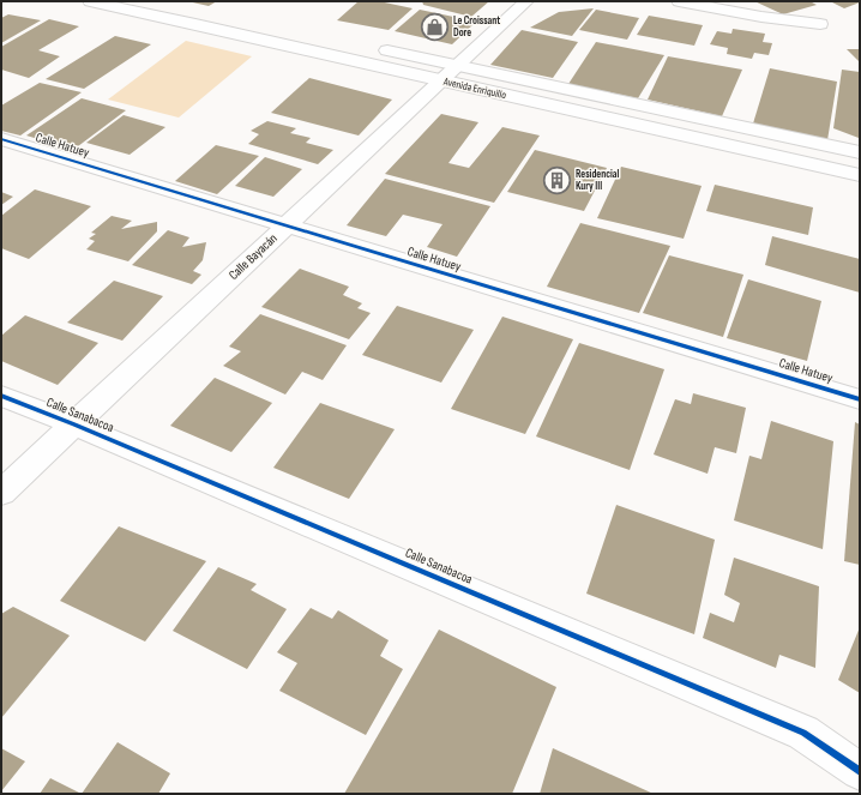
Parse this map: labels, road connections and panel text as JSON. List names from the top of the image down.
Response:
{
  "streets": {
    "street": [
      "Avenida Enriquillo",
      "Calle Hatuey",
      "Calle Bayacán",
      "Calle Sanabacoa"
    ]
  },
  "crossings": [
    ["Avenida Enriquillo", "Calle Bayacán"],
    ["Calle Hatuey", "Calle Bayacán"],
    ["Calle Bayacán", "Calle Sanabacoa"]
  ],
  "places": {
    "shop": ["Le Croissant Dore"],
    "building": ["Residencial Kury III"]
  }
}
